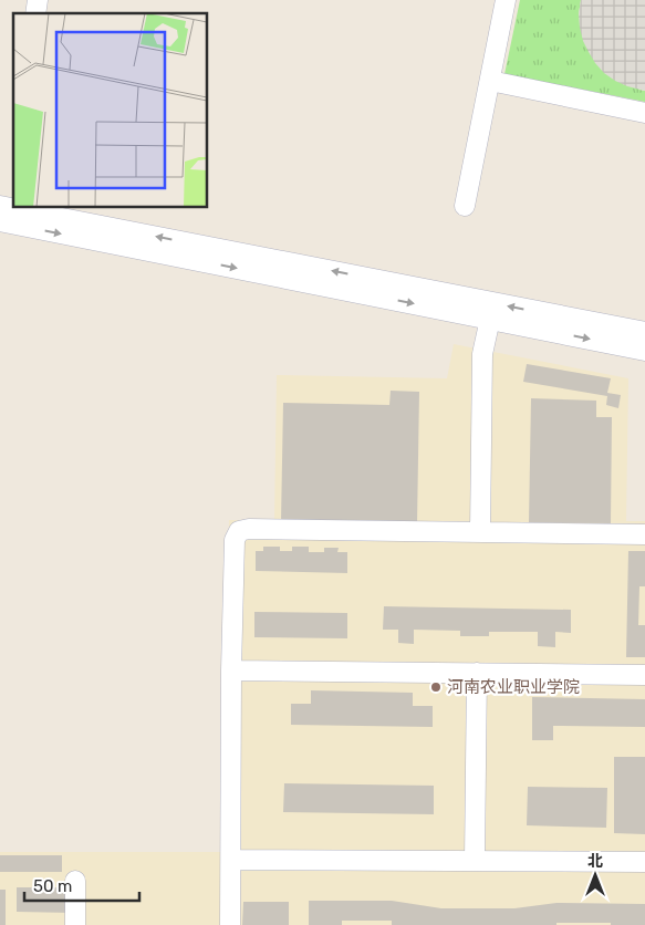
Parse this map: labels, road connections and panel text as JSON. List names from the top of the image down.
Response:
{
  "places": ["河南农业职业学院"],
  "scale_bar": "50 m",
  "north": "top"
}
